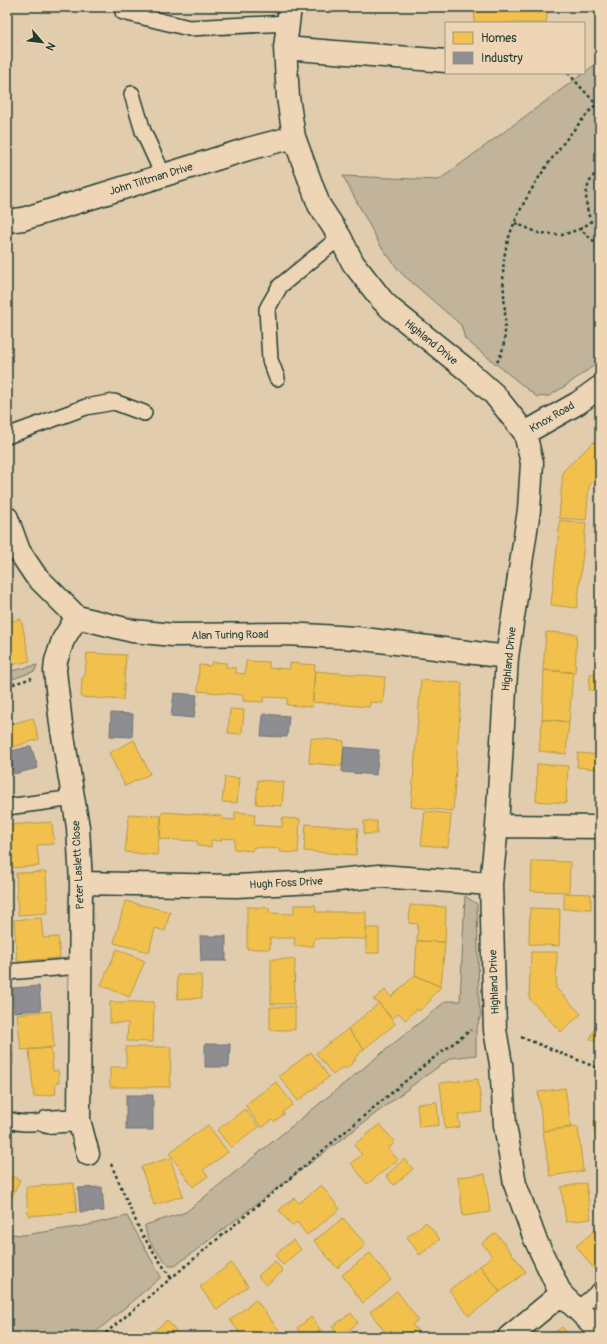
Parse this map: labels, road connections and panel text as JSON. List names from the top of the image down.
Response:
{
  "streets": {
    "street": [
      "John Tiltman Drive",
      "Highland Drive",
      "Knox Road",
      "Alan Turing Road",
      "Peter Laslett Close",
      "Hugh Foss Drive"
    ]
  },
  "crossings": [
    ["John Tiltman Drive", "Highland Drive"],
    ["Highland Drive", "Knox Road"],
    ["Highland Drive", "Alan Turing Road"],
    ["Highland Drive", "Hugh Foss Drive"],
    ["Alan Turing Road", "Peter Laslett Close"],
    ["Peter Laslett Close", "Hugh Foss Drive"]
  ],
  "legend": ["Homes", "Industry"],
  "north": "bottom right"
}
